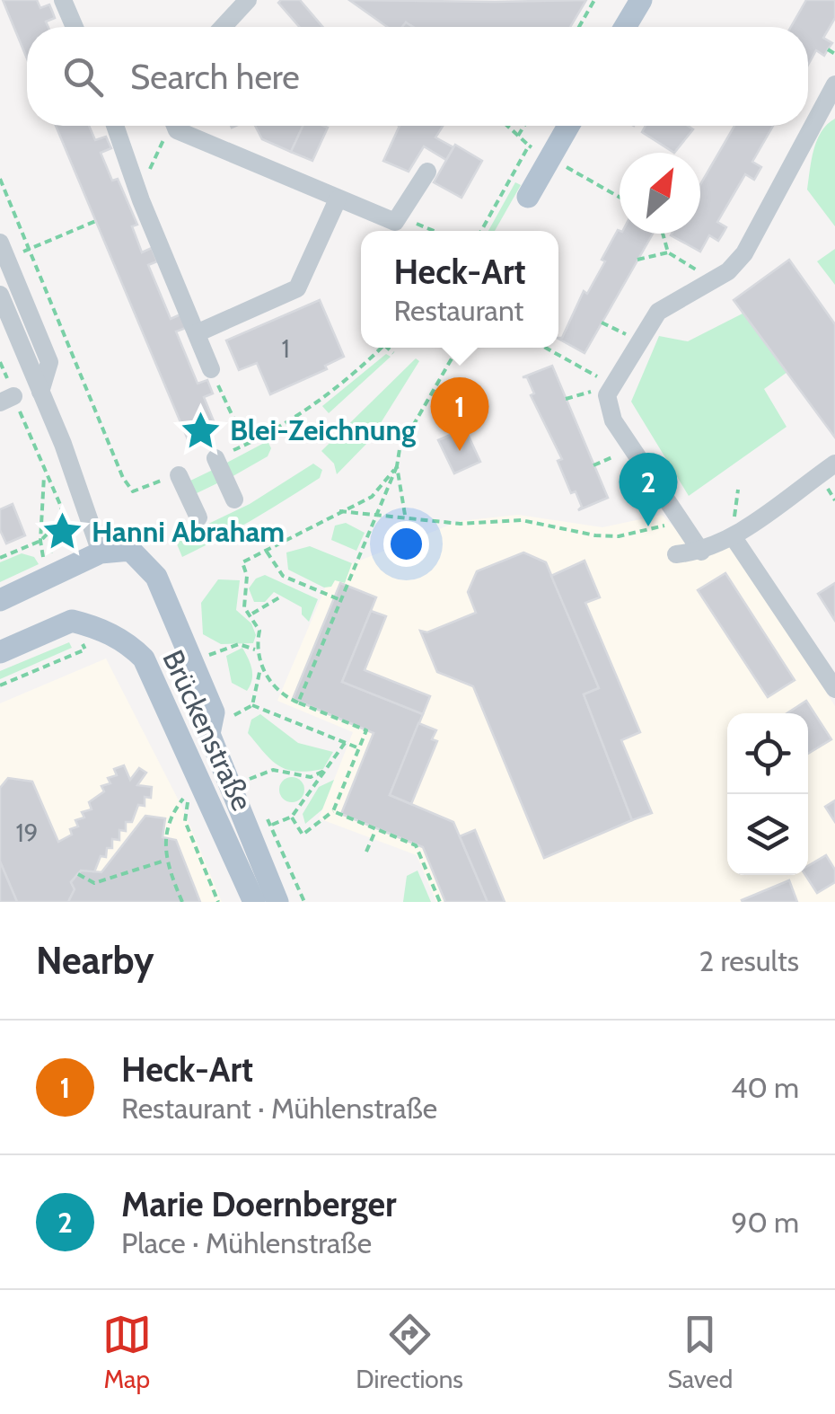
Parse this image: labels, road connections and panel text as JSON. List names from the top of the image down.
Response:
{
  "streets": {
    "main road": ["Brückenstraße"]
  },
  "places": {
    "place": ["Blei-Zeichnung", "Hanni Abraham"]
  },
  "house_numbers": ["1", "19"],
  "north": "top right",
  "page": {
    "search": "Search here",
    "popup": ["Heck-Art", "Restaurant"],
    "pins": ["1", "2"],
    "heading": ["Nearby", "2 results"],
    "list": [
      {
        "mark": "1",
        "name": "Heck-Art",
        "note": "Restaurant · Mühlenstraße",
        "value": "40 m"
      },
      {
        "mark": "2",
        "name": "Marie Doernberger",
        "note": "Place · Mühlenstraße",
        "value": "90 m"
      }
    ],
    "nav": ["Map", "Directions", "Saved"]
  }
}
